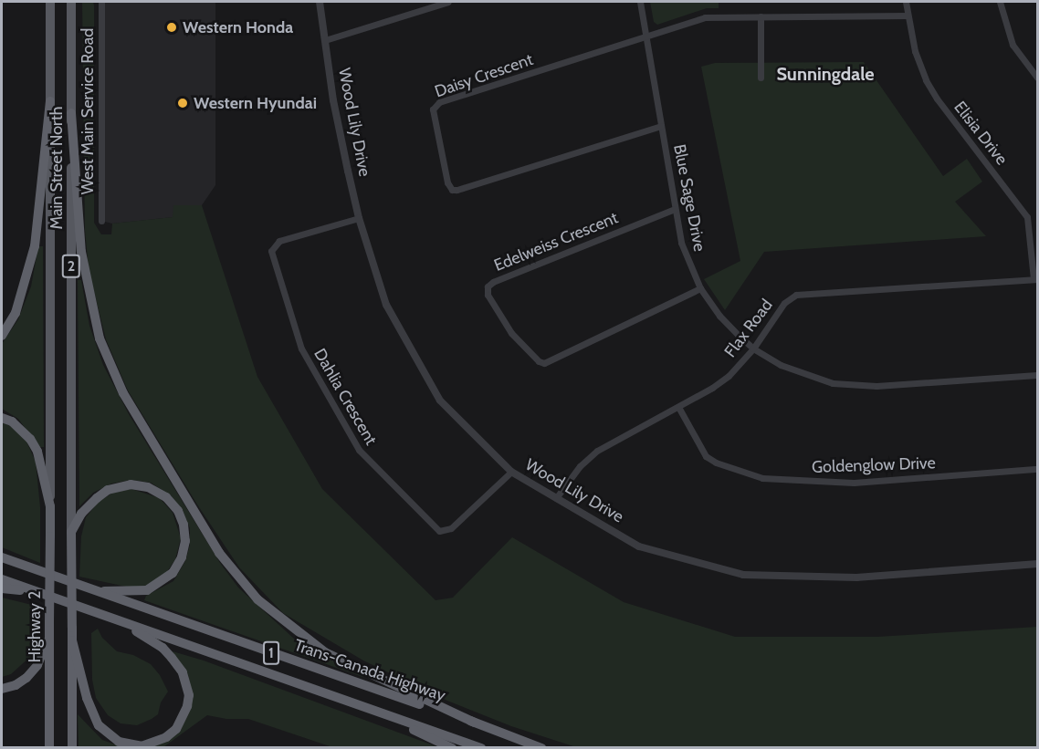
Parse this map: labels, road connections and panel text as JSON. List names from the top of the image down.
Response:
{
  "streets": {
    "highway": [
      "2",
      "Highway 2",
      "1",
      "Trans-Canada Highway"
    ],
    "main road": ["Main Street North"],
    "street": [
      "Daisy Crescent",
      "West Main Service Road",
      "Wood Lily Drive",
      "Elisia Drive",
      "Blue Sage Drive",
      "Edelweiss Crescent",
      "Flax Road",
      "Dahlia Crescent",
      "Goldenglow Drive"
    ]
  },
  "crossings": [
    ["Daisy Crescent", "Blue Sage Drive"],
    ["Wood Lily Drive", "Flax Road"],
    ["Wood Lily Drive", "Dahlia Crescent"],
    ["Elisia Drive", "Flax Road"],
    ["Main Street North", "2"],
    ["Main Street North", "Highway 2"],
    ["Blue Sage Drive", "Edelweiss Crescent"],
    ["Blue Sage Drive", "Flax Road"],
    ["Flax Road", "Goldenglow Drive"]
  ],
  "districts": ["Sunningdale"],
  "places": ["Western Honda", "Western Hyundai"]
}
